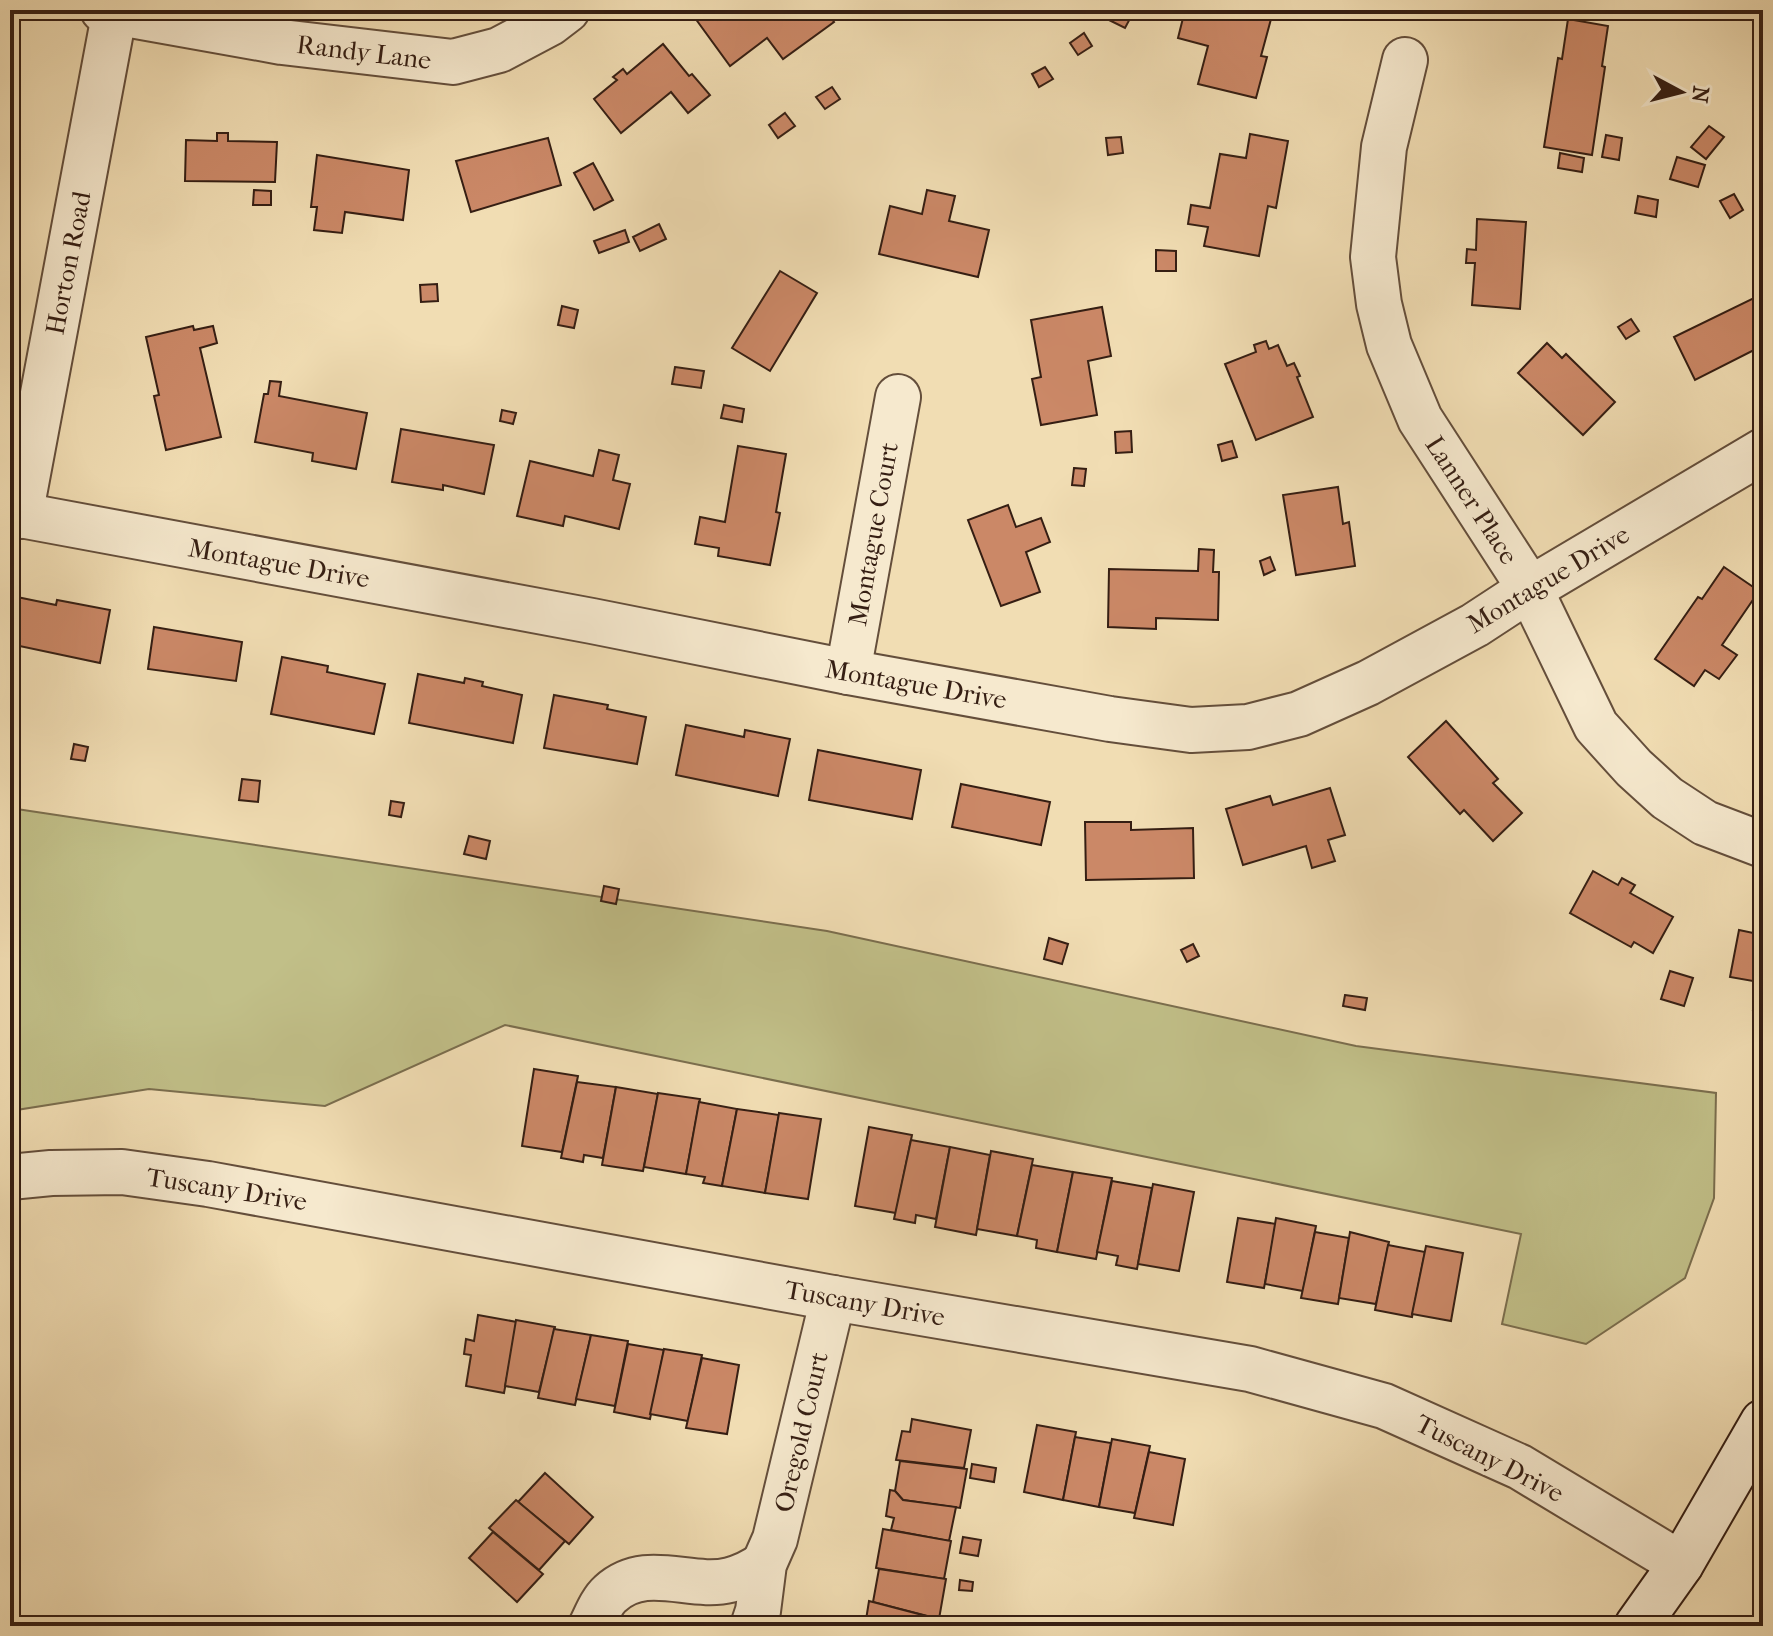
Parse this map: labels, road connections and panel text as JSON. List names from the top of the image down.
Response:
{
  "streets": {
    "street": [
      "Randy Lane",
      "Horton Road",
      "Lanner Place",
      "Montague Court",
      "Montague Drive",
      "Tuscany Drive",
      "Oregold Court"
    ]
  },
  "crossings": [
    ["Randy Lane", "Horton Road"],
    ["Horton Road", "Montague Drive"],
    ["Lanner Place", "Montague Drive"],
    ["Montague Court", "Montague Drive"],
    ["Tuscany Drive", "Oregold Court"]
  ],
  "north": "right"
}
